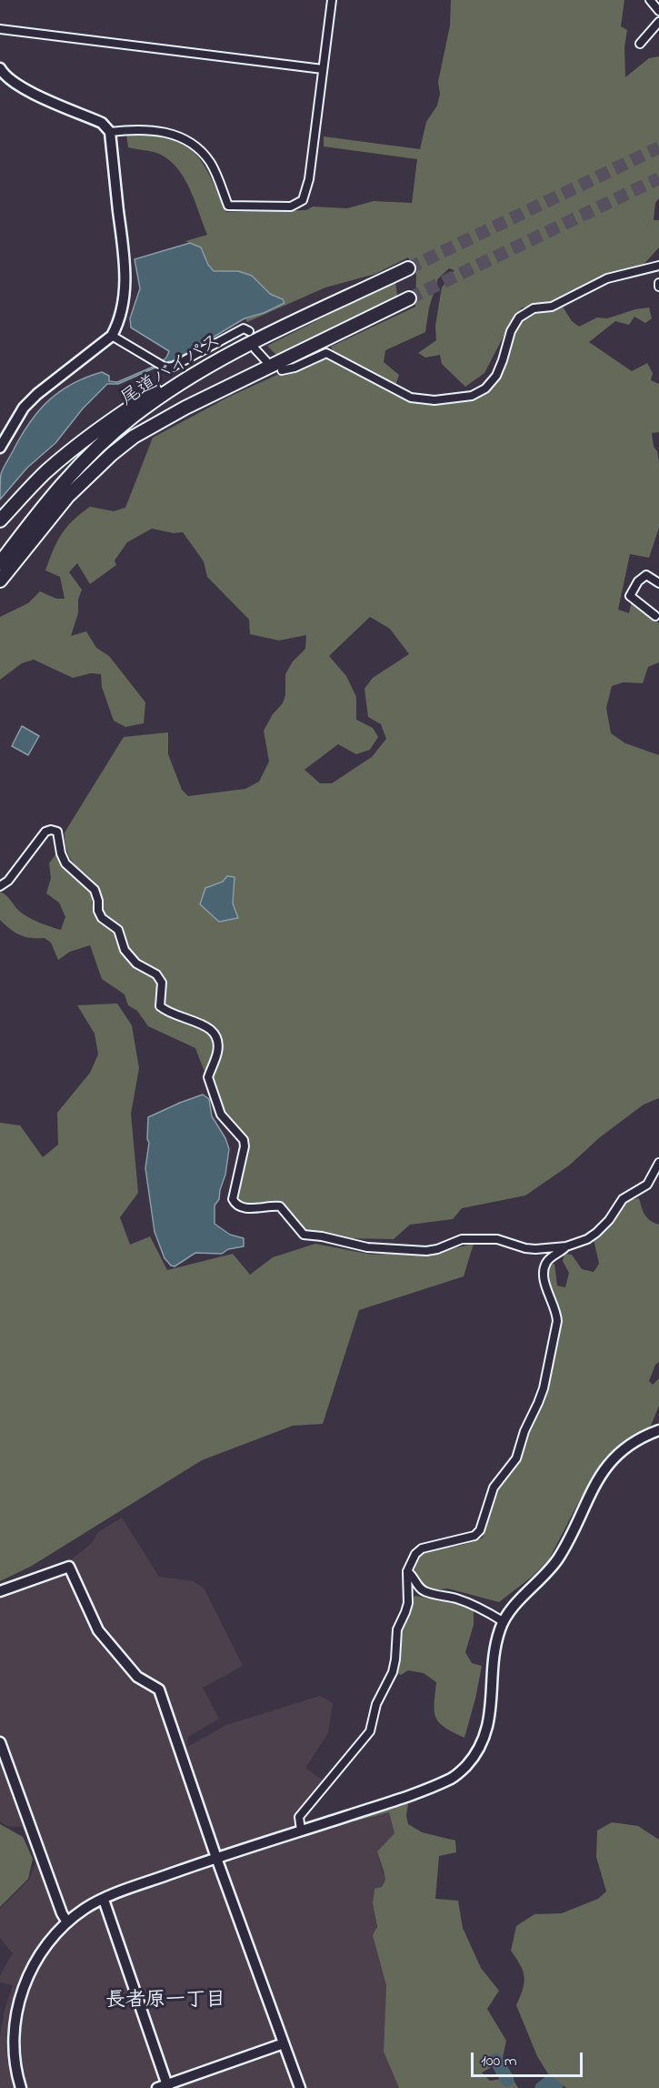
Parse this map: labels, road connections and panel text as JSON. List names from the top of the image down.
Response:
{
  "streets": {
    "highway": ["尾道バイパス"]
  },
  "districts": ["長者原一丁目"],
  "scale_bar": "100 m"
}
